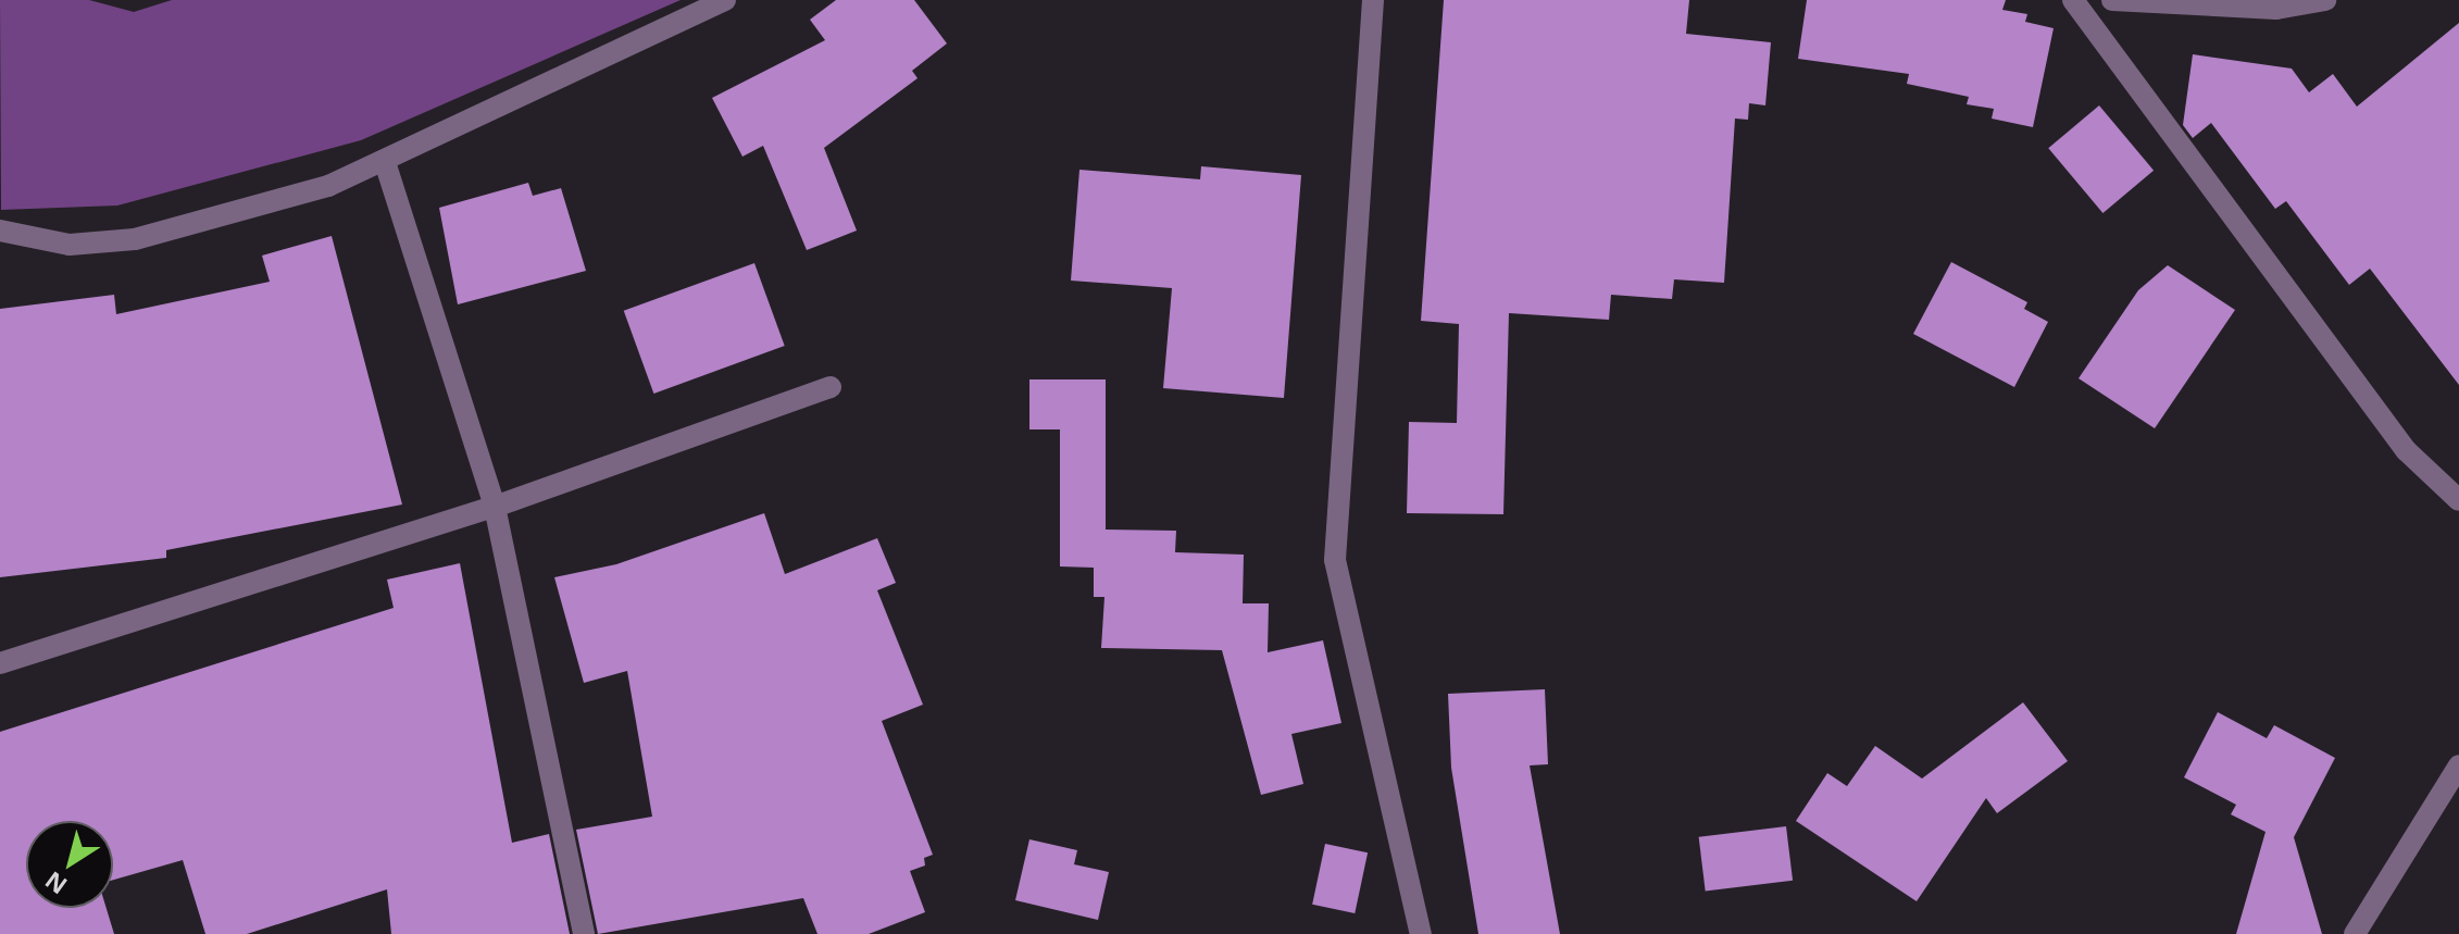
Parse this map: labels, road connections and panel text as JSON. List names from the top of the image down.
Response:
{
  "north": "bottom left"
}
